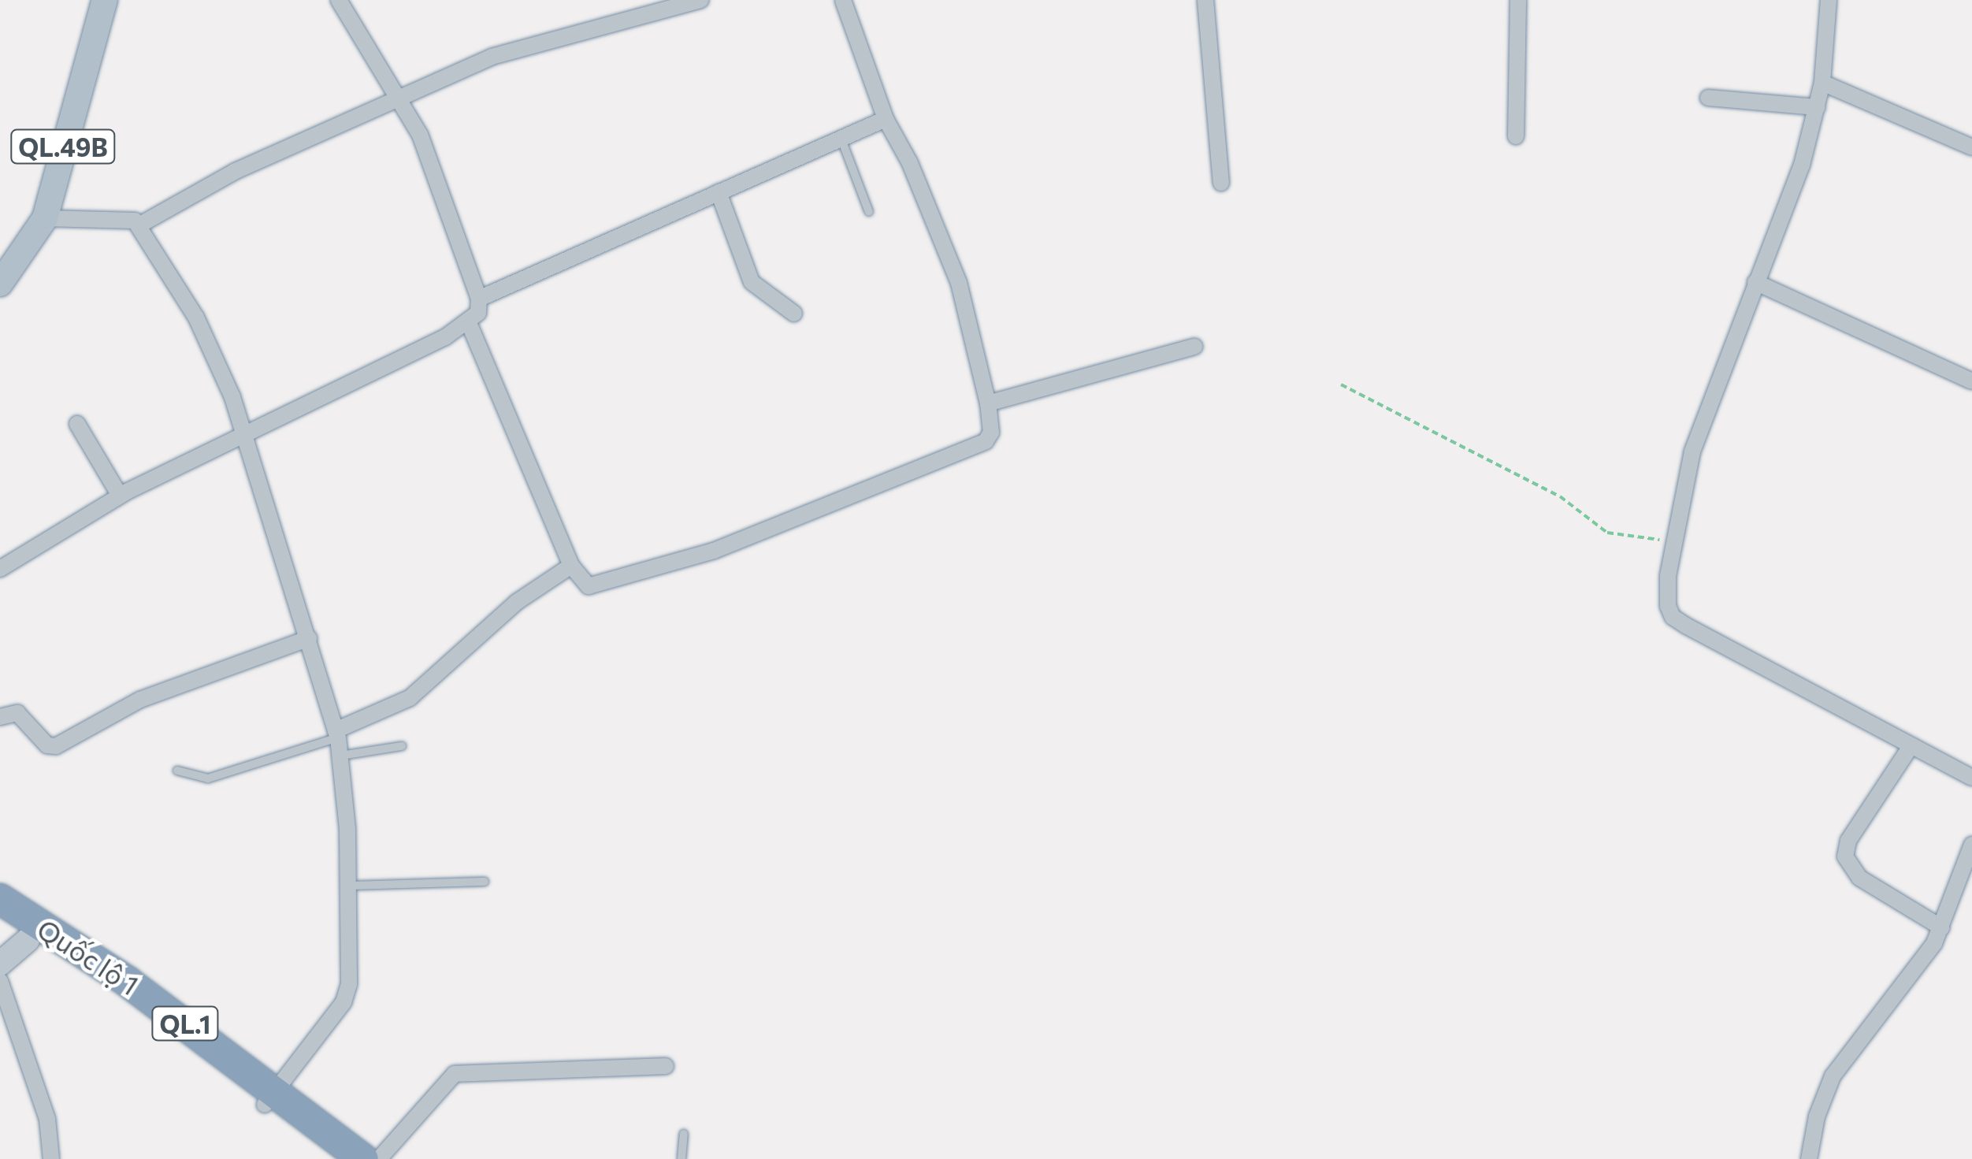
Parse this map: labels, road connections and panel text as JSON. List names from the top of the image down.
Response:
{
  "streets": {
    "highway": ["Quốc lộ 1", "QL.1"],
    "main road": ["QL.49B"]
  }
}
